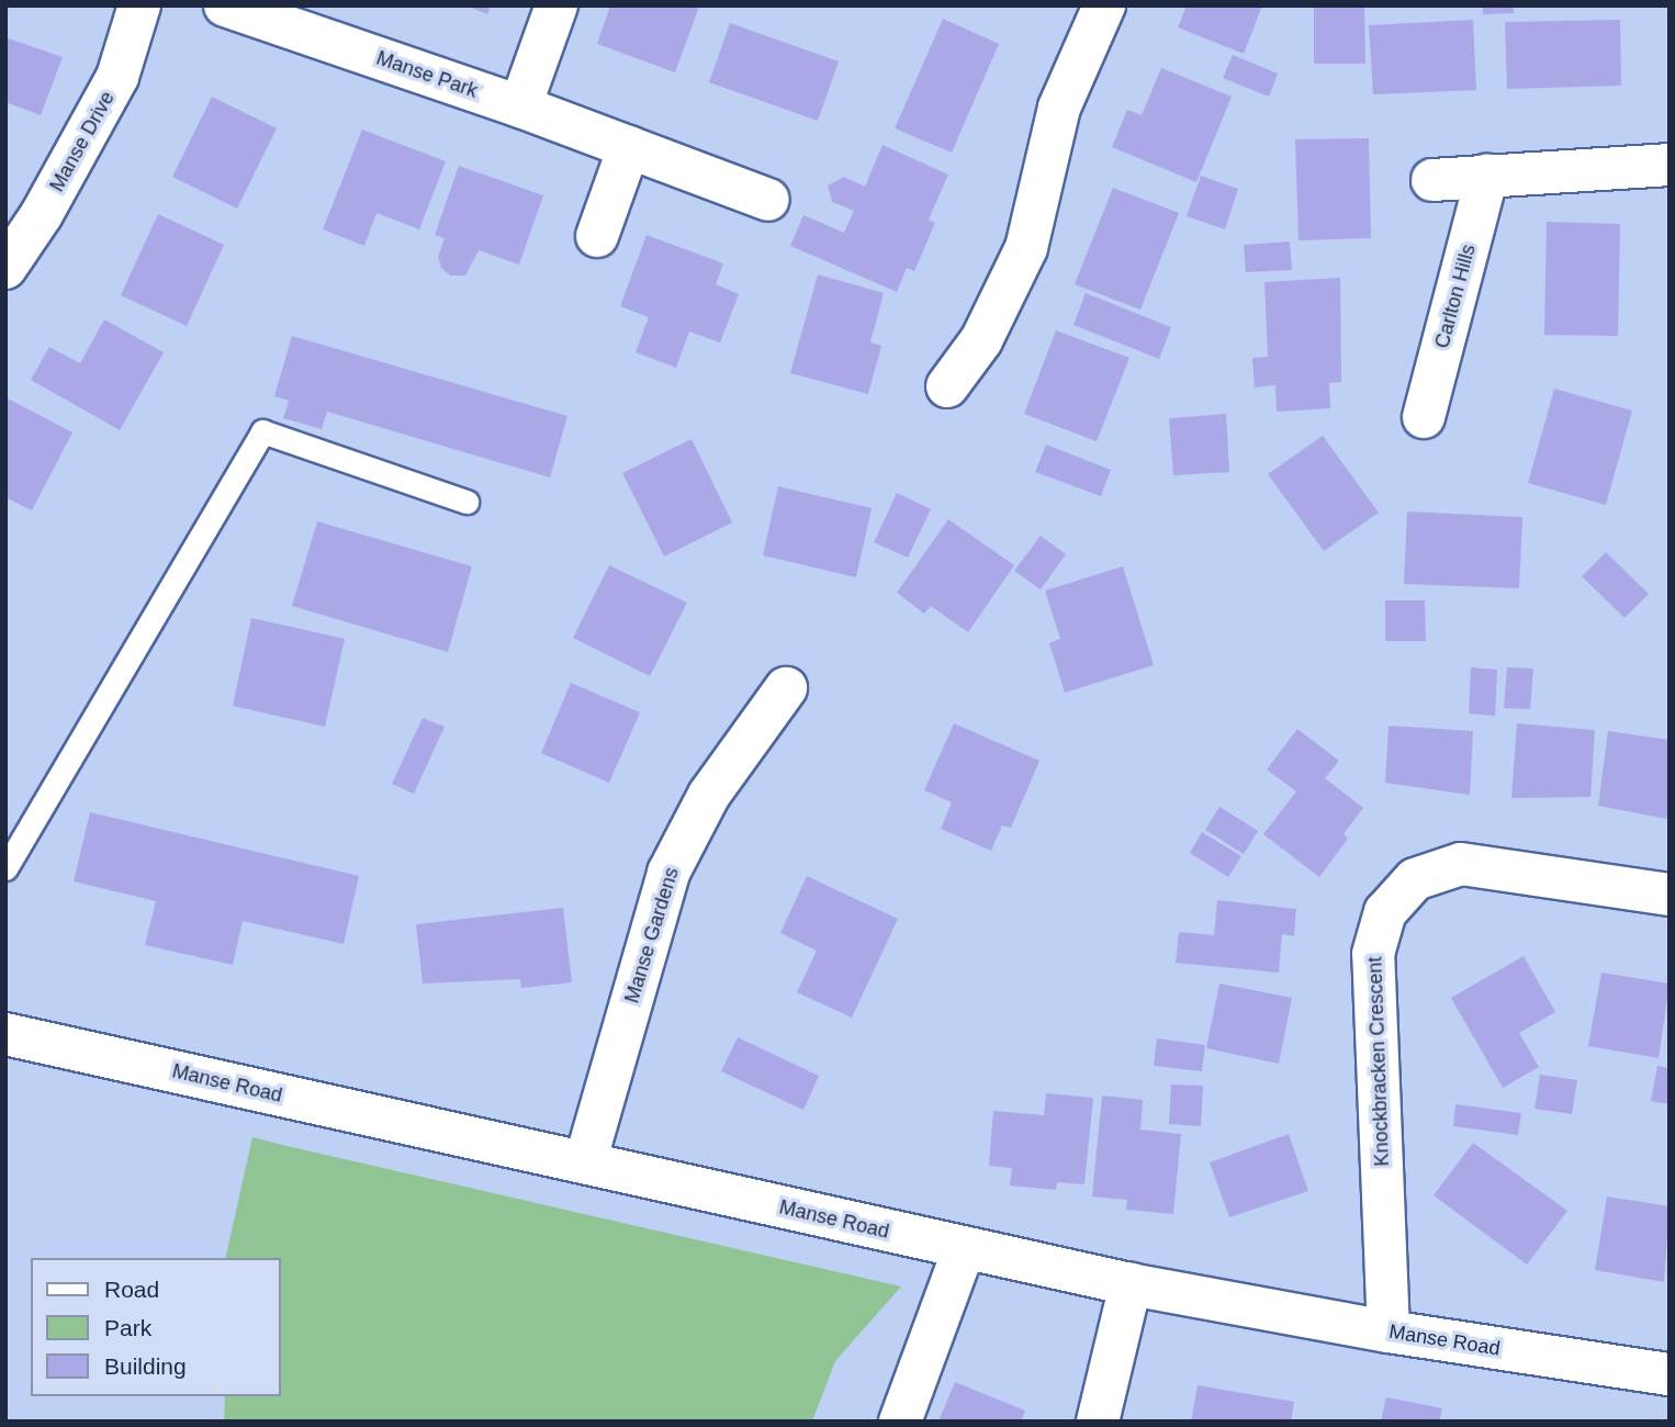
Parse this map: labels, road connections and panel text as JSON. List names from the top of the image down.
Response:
{
  "streets": {
    "street": [
      "Manse Park",
      "Manse Drive",
      "Carlton Hills",
      "Manse Gardens",
      "Knockbracken Crescent",
      "Manse Road"
    ]
  },
  "crossings": [
    ["Manse Gardens", "Manse Road"],
    ["Knockbracken Crescent", "Manse Road"]
  ],
  "legend": ["Road", "Park", "Building"]
}
